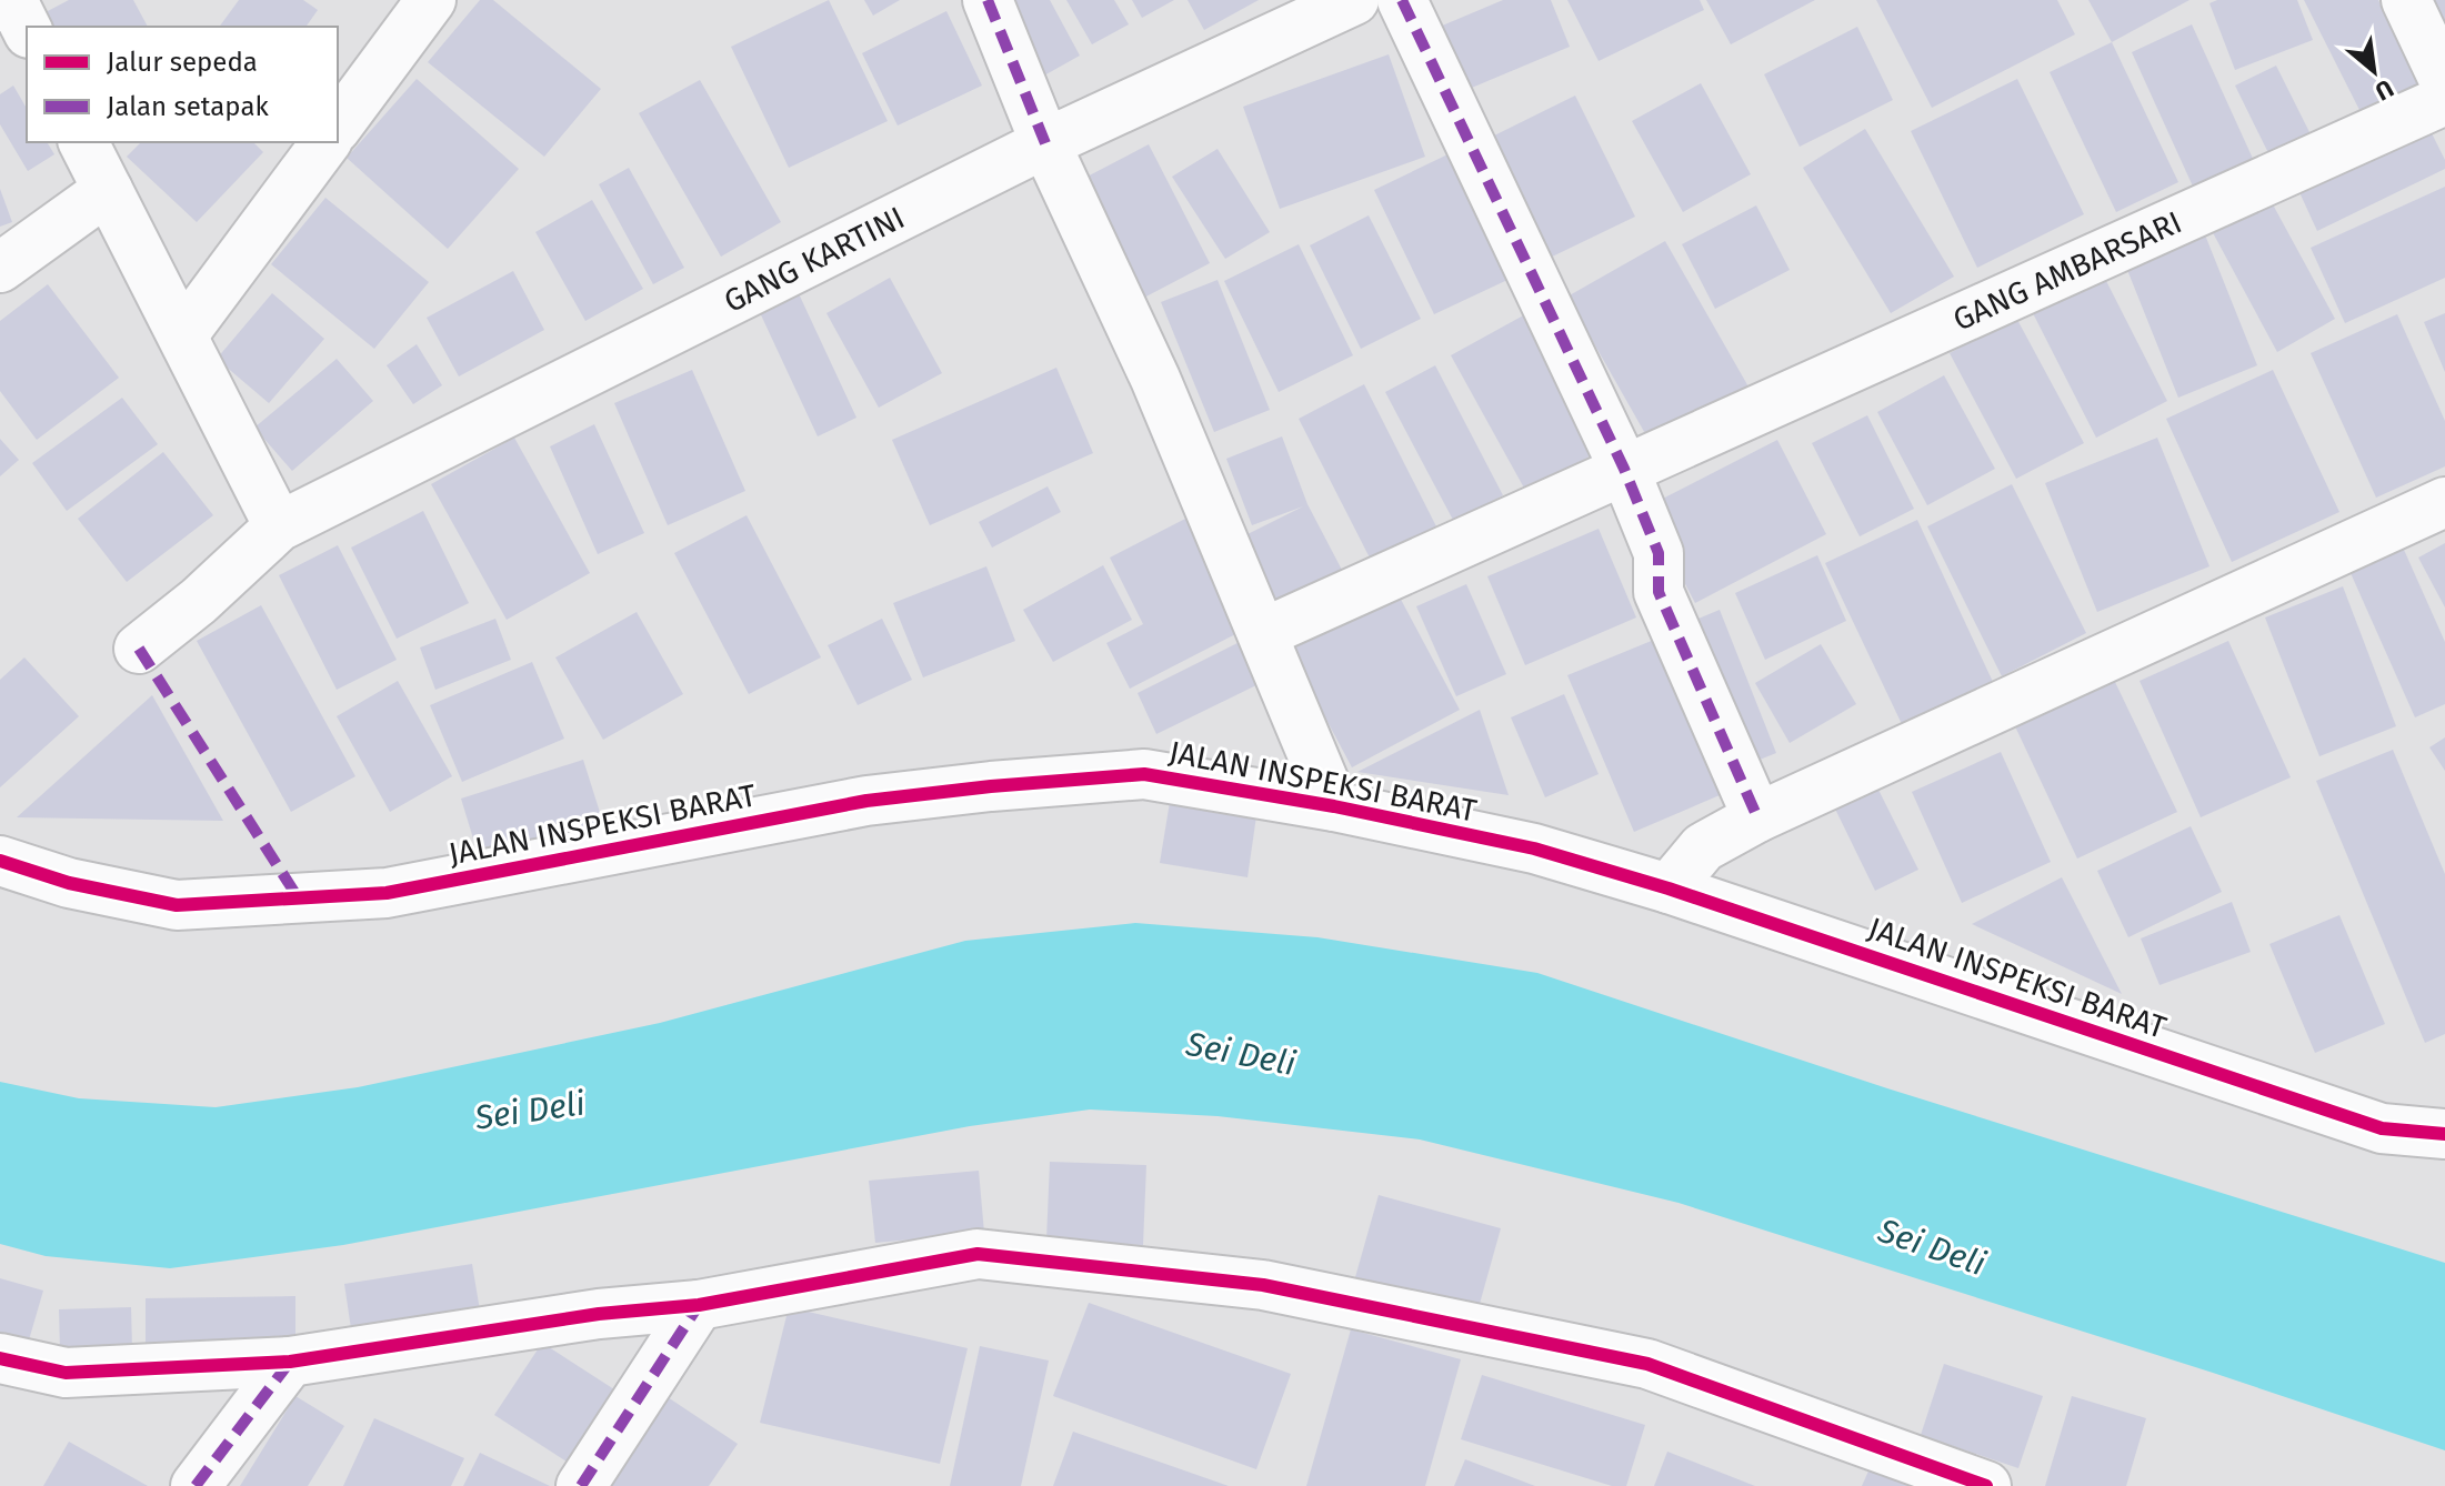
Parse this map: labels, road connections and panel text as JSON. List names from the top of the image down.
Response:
{
  "streets": {
    "street": ["GANG KARTINI", "GANG AMBARSARI", "JALAN INSPEKSI BARAT"]
  },
  "water": ["Sei Deli"],
  "legend": ["Jalur sepeda", "Jalan setapak"],
  "north": "bottom right"
}
